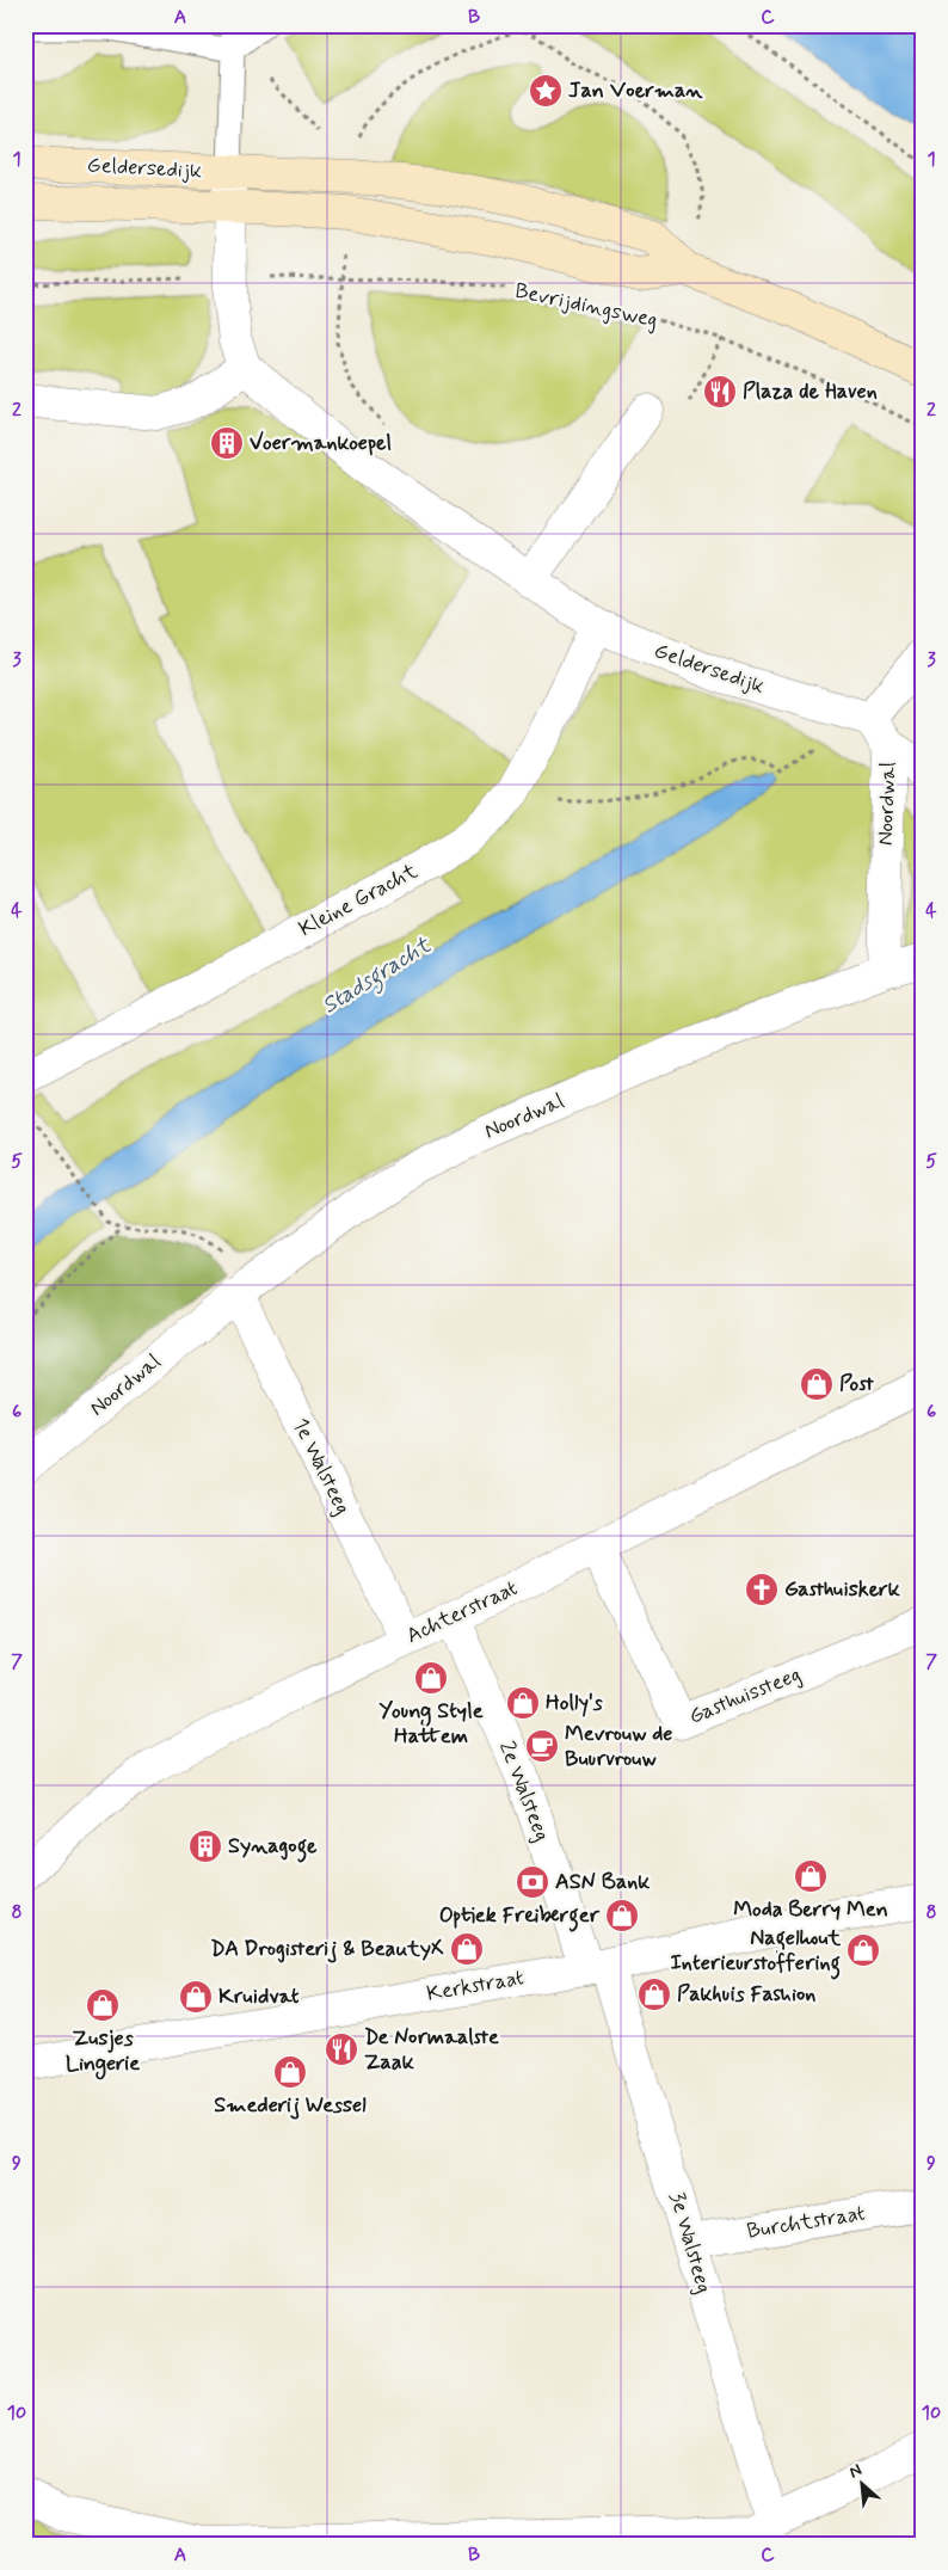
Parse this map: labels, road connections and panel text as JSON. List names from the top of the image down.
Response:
{
  "streets": {
    "main road": ["Geldersedijk", "Bevrijdingsweg"],
    "street": [
      "Noordwal",
      "Kleine Gracht",
      "1e Walsteeg",
      "Achterstraat",
      "Gasthuissteeg",
      "2e Walsteeg",
      "Kerkstraat",
      "Burchtstraat",
      "3e Walsteeg"
    ]
  },
  "crossings": [
    ["Geldersedijk", "Bevrijdingsweg"],
    ["Geldersedijk", "Kleine Gracht"],
    ["Noordwal", "1e Walsteeg"],
    ["1e Walsteeg", "Achterstraat"],
    ["Achterstraat", "Gasthuissteeg"],
    ["Achterstraat", "2e Walsteeg"],
    ["2e Walsteeg", "Kerkstraat"],
    ["2e Walsteeg", "3e Walsteeg"],
    ["Kerkstraat", "3e Walsteeg"],
    ["Burchtstraat", "3e Walsteeg"]
  ],
  "water": ["Stadsgracht"],
  "places": {
    "place": ["Jan Voerman"],
    "restaurant": ["Plaza de Haven", "De Normaalste Zaak"],
    "building": ["Voermankoepel", "Synagoge"],
    "shop": [
      "Post",
      "Young Style Hattem",
      "Holly's",
      "Moda Berry Men",
      "Optiek Freiberger",
      "DA Drogisterij & BeautyX",
      "Nagelhout Interieurstoffering",
      "Pakhuis Fashion",
      "Kruidvat",
      "Zusjes Lingerie",
      "Smederij Wessel"
    ],
    "church": ["Gasthuiskerk"],
    "cafe": ["Mevrouw de Buurvrouw"],
    "bank": ["ASN Bank"]
  },
  "north": "top left",
  "grid": {
    "columns": ["A", "B", "C"],
    "rows": [
      "1",
      "2",
      "3",
      "4",
      "5",
      "6",
      "7",
      "8",
      "9",
      "10"
    ]
  }
}
